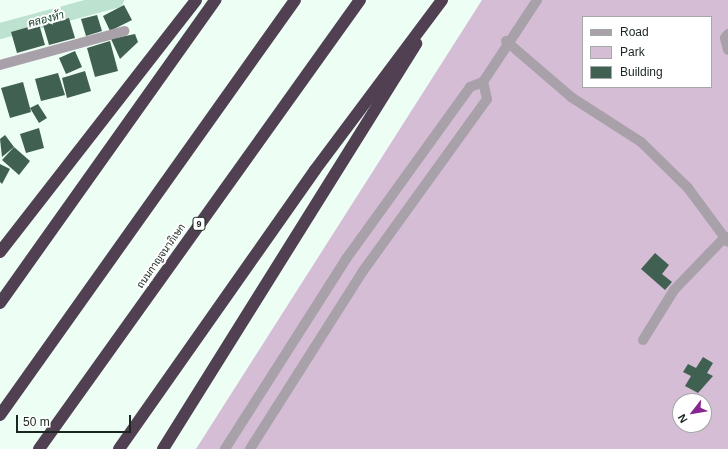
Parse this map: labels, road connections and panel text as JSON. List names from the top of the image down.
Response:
{
  "streets": {
    "highway": ["9", "ถนนกาญจนาภิเษก"]
  },
  "water": ["คลองห้า"],
  "legend": ["Road", "Park", "Building"],
  "scale_bar": "50 m",
  "north": "bottom left"
}
